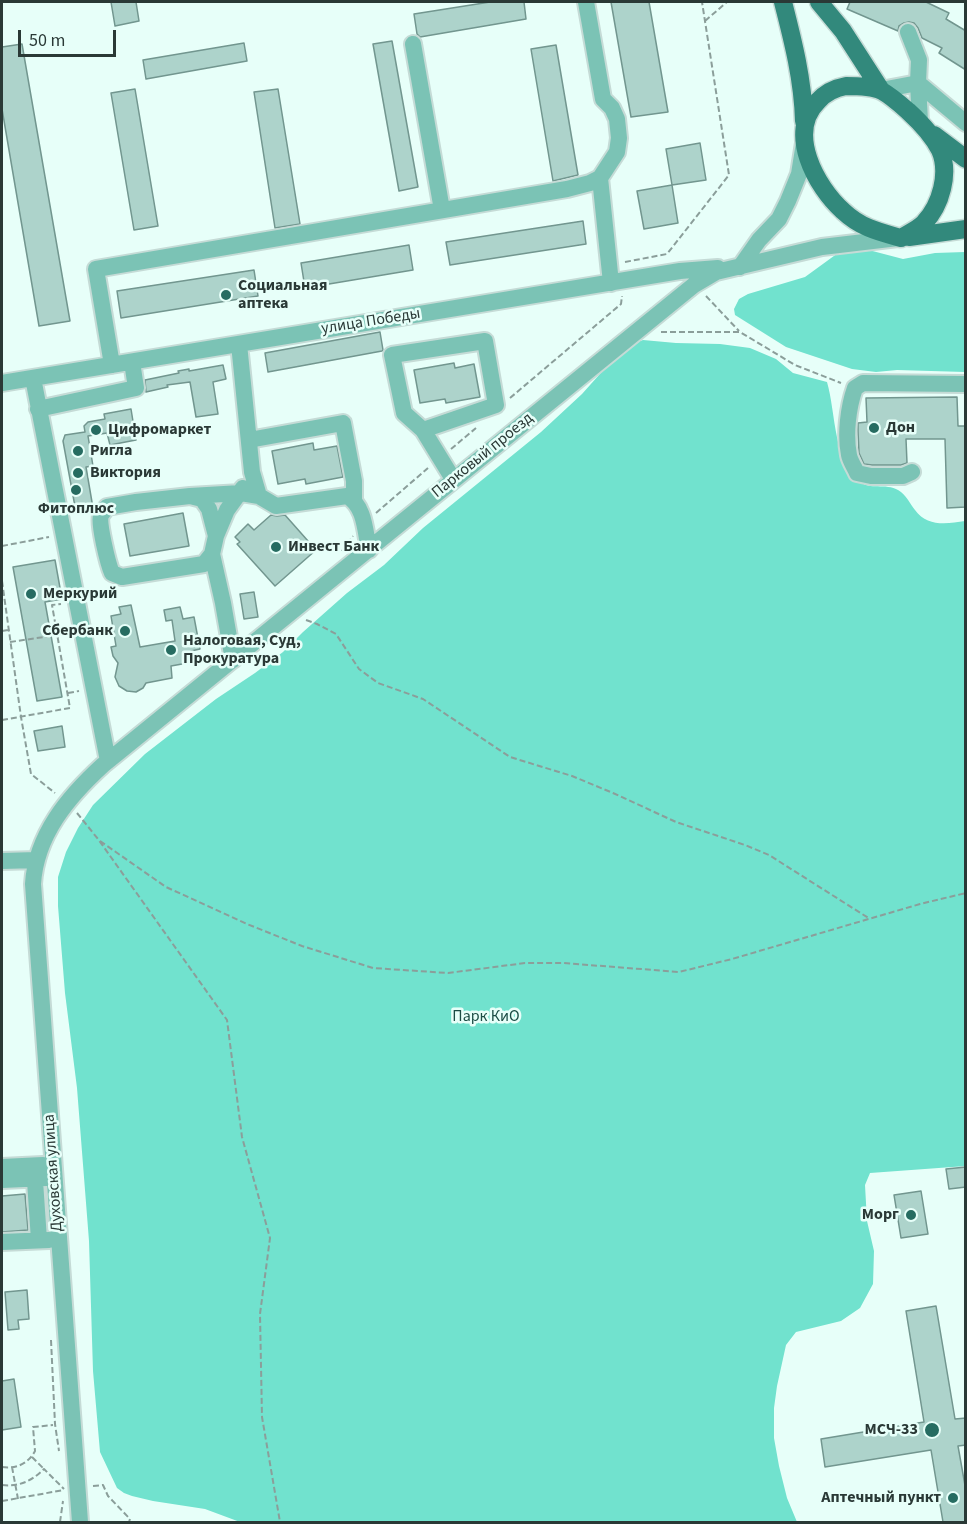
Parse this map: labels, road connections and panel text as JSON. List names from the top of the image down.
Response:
{
  "streets": {
    "street": ["улица Победы", "Парковый проезд", "Духовская улица"]
  },
  "crossings": [
    ["улица Победы", "Парковый проезд"],
    ["Парковый проезд", "Духовская улица"]
  ],
  "parks": ["Парк КиО"],
  "places": [
    "Социальная аптека",
    "Дон",
    "Цифромаркет",
    "Ригла",
    "Виктория",
    "Фитоплюс",
    "Инвест Банк",
    "Меркурий",
    "Сбербанк",
    "Налоговая, Суд, Прокуратура",
    "Морг",
    "МСЧ-33",
    "Аптечный пункт"
  ],
  "scale_bar": "50 m"
}
